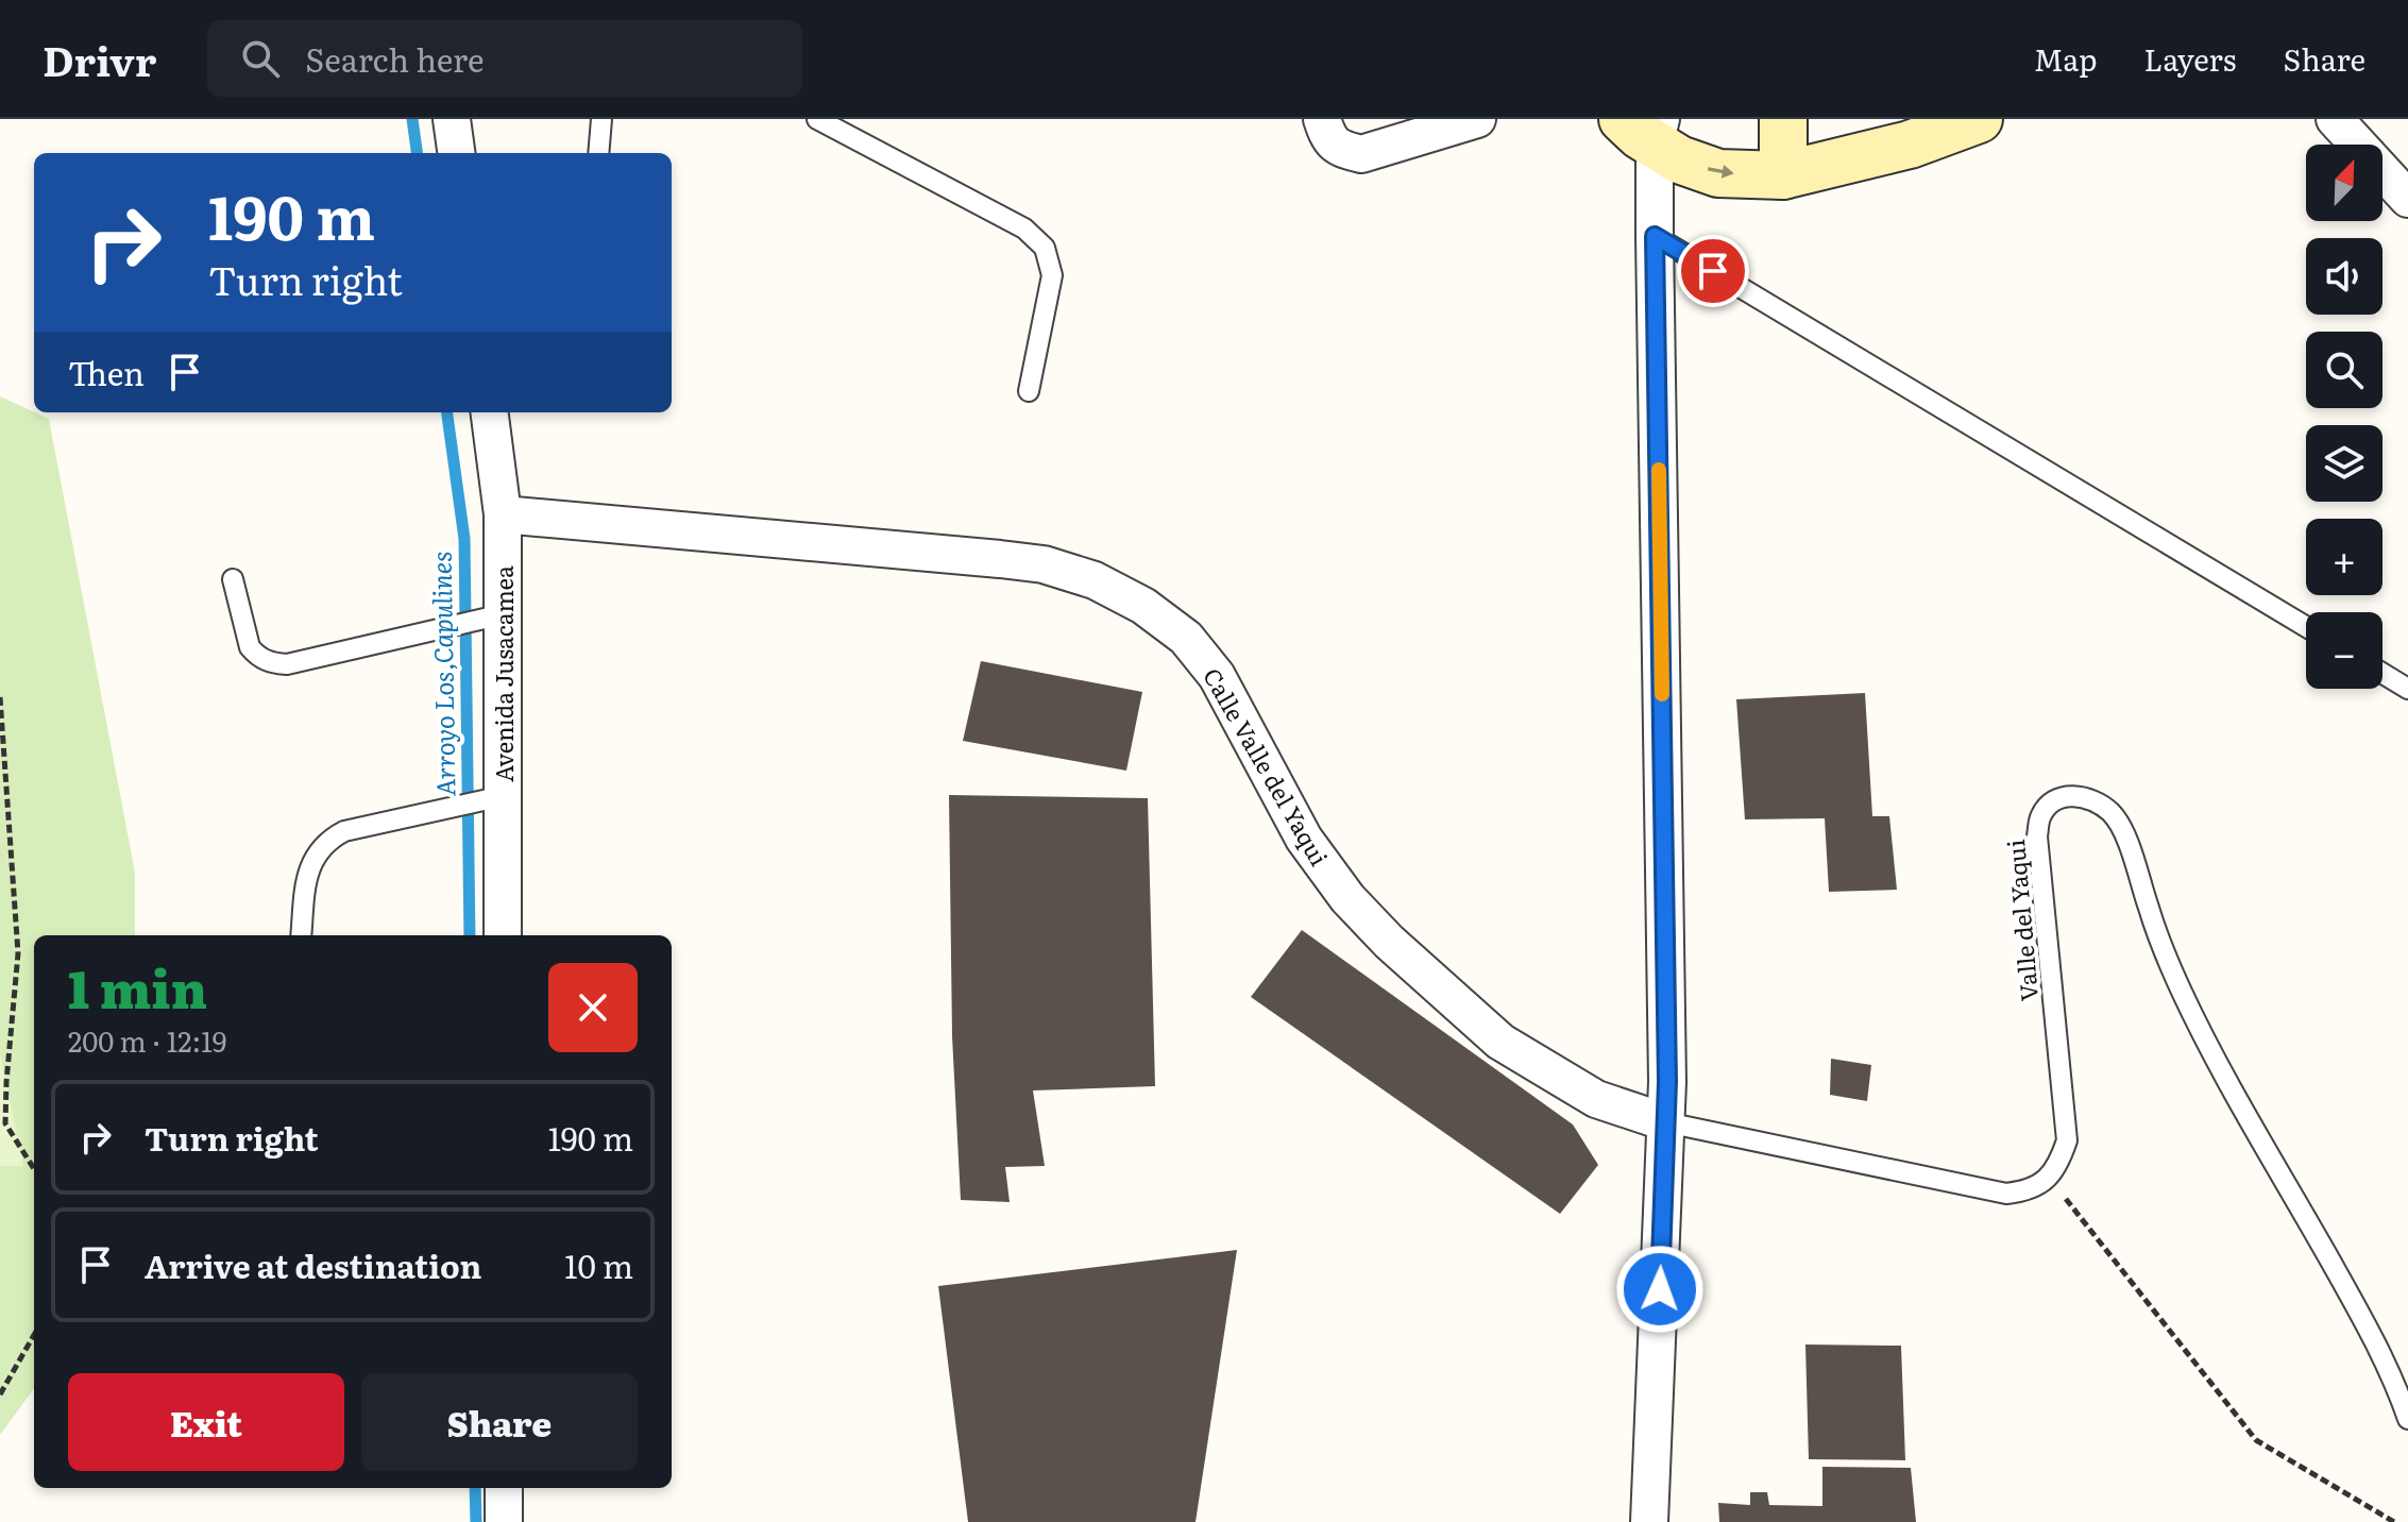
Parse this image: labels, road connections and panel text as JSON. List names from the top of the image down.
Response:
{
  "streets": {
    "street": ["Avenida Jusacamea", "Calle Valle del Yaqui"],
    "lane": ["Valle del Yaqui"]
  },
  "crossings": [
    ["Avenida Jusacamea", "Calle Valle del Yaqui"]
  ],
  "water": ["Arroyo Los,Capulines"],
  "north": "top right",
  "page": {
    "header": "Drivr",
    "search": "Search here",
    "nav": ["Map", "Layers", "Share"],
    "map_buttons": ["+", "−"],
    "turn": ["190 m", "Turn right"],
    "then": "Then",
    "heading": ["1 min", "200 m · 12:19"],
    "list": [
      {
        "name": "Turn right",
        "value": "190 m"
      },
      {
        "name": "Arrive at destination",
        "value": "10 m"
      }
    ],
    "buttons": ["Exit", "Share"]
  }
}
